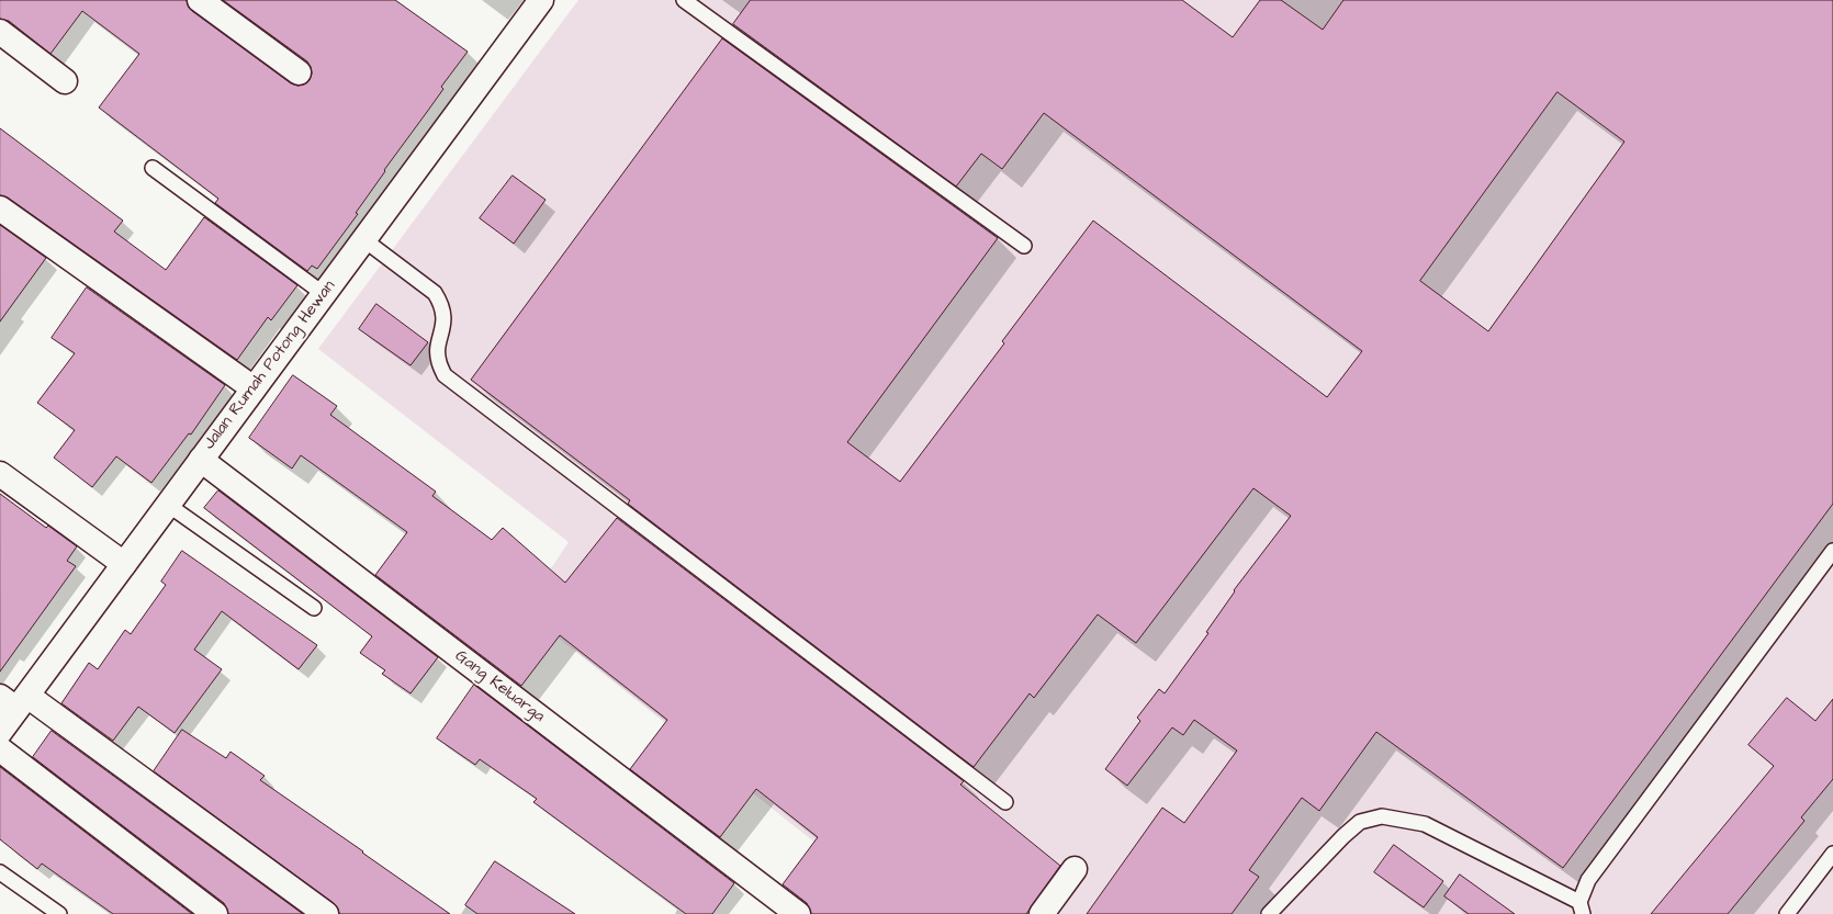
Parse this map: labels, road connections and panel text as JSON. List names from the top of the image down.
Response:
{
  "streets": {
    "street": ["Jalan Rumah Potong Hewan", "Gang Keluarga"]
  },
  "crossings": [
    ["Jalan Rumah Potong Hewan", "Gang Keluarga"]
  ]
}
